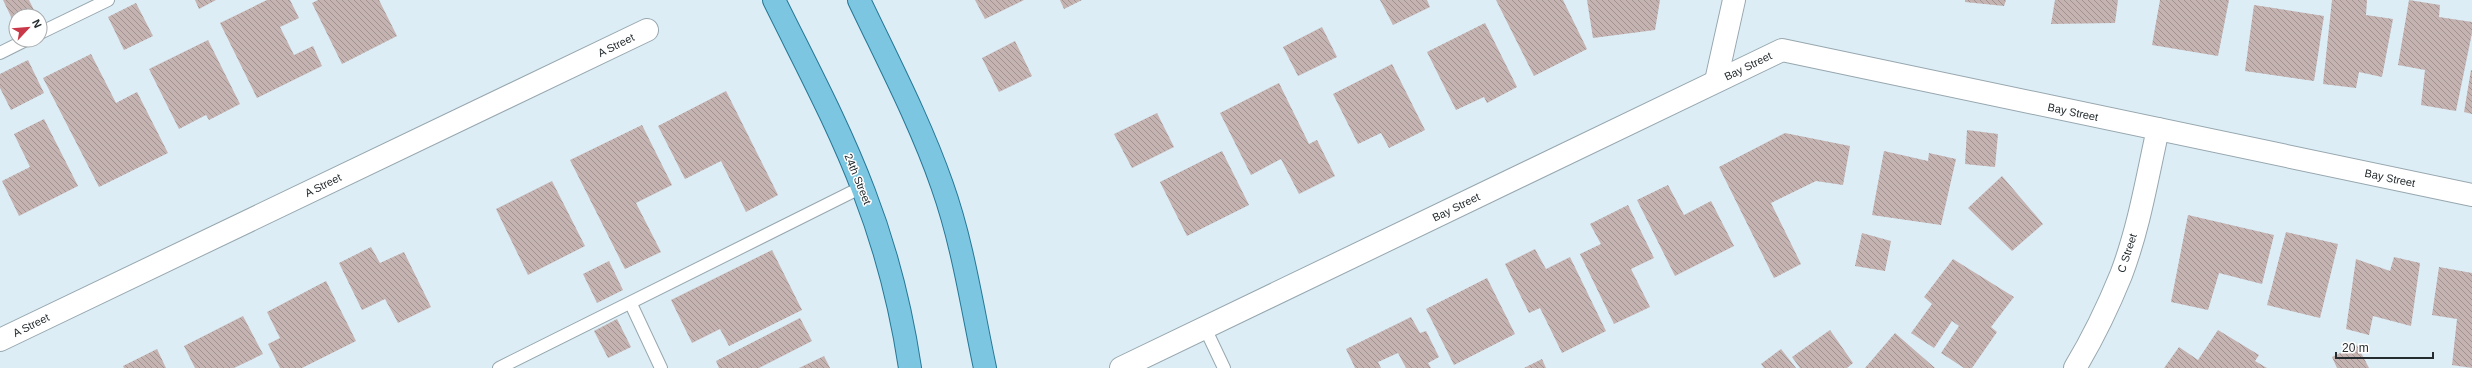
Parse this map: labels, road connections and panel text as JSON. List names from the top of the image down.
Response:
{
  "streets": {
    "main road": ["24th Street"],
    "street": ["A Street", "Bay Street", "C Street"]
  },
  "crossings": [
    ["Bay Street", "C Street"]
  ],
  "scale_bar": "20 m",
  "north": "top right"
}
